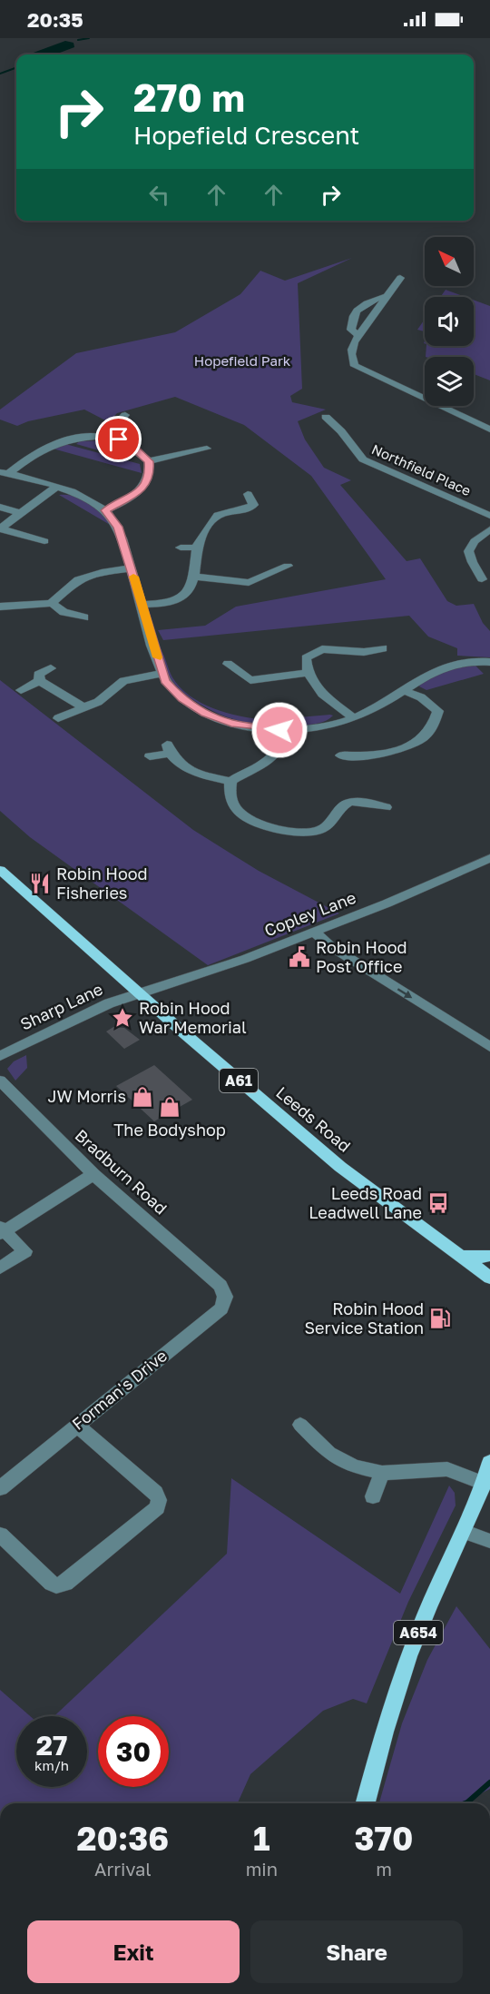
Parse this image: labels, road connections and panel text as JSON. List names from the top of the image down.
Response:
{
  "streets": {
    "main road": ["A61", "Leeds Road", "A654"],
    "street": [
      "Northfield Place",
      "Copley Lane",
      "Sharp Lane",
      "Bradburn Road",
      "Forman's Drive"
    ]
  },
  "crossings": [
    ["Copley Lane", "Sharp Lane"],
    ["Copley Lane", "Leeds Road"],
    ["Sharp Lane", "Leeds Road"],
    ["Bradburn Road", "Forman's Drive"]
  ],
  "parks": ["Hopefield Park"],
  "places": {
    "restaurant": ["Robin Hood Fisheries"],
    "public building": ["Robin Hood Post Office"],
    "place": ["Robin Hood War Memorial"],
    "shop": ["JW Morris", "The Bodyshop"],
    "bus stop": ["Leeds Road Leadwell Lane"],
    "fuel station": ["Robin Hood Service Station"]
  },
  "north": "top left",
  "page": {
    "status": "20:35",
    "turn": ["270 m", "Hopefield Crescent"],
    "speed": "27 km/h",
    "limit": "30",
    "eta": [
      "20:36",
      "Arrival",
      "1",
      "min",
      "370",
      "m"
    ],
    "buttons": ["Exit", "Share"]
  }
}
